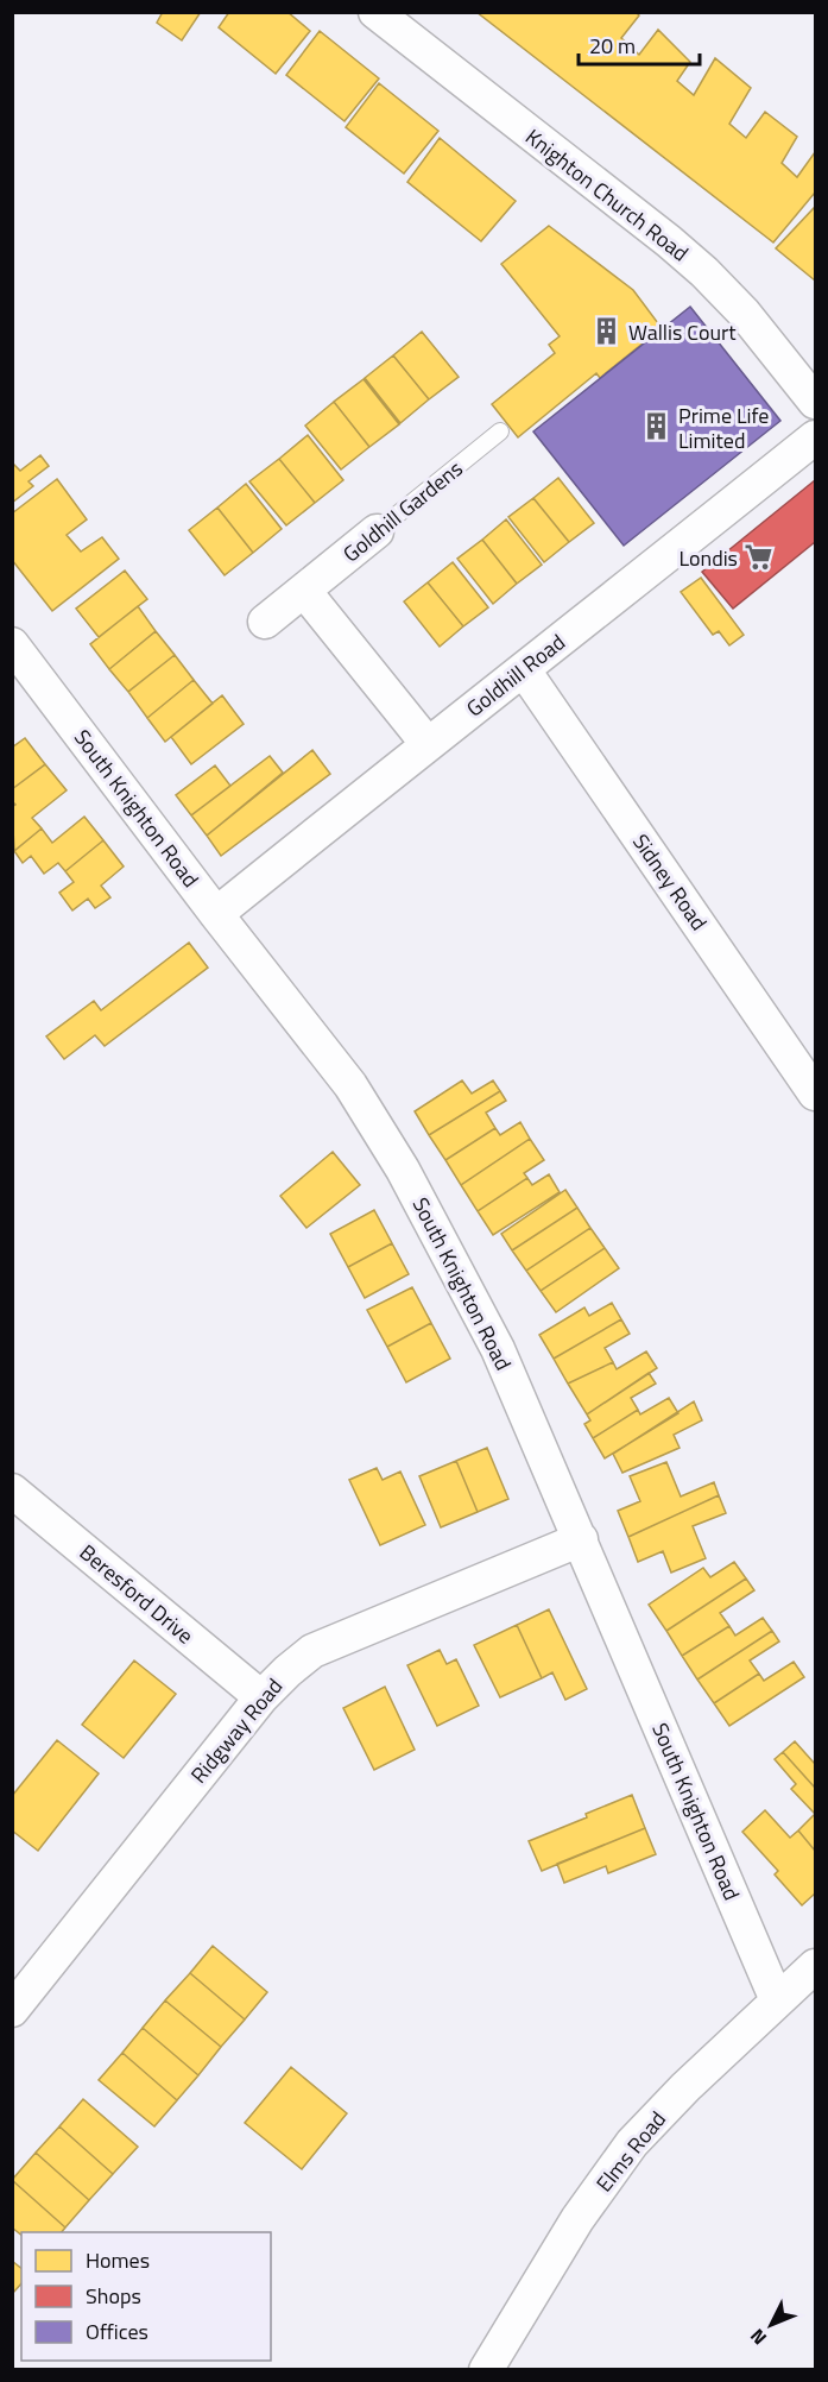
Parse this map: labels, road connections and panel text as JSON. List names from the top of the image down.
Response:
{
  "streets": {
    "street": [
      "Knighton Church Road",
      "Goldhill Gardens",
      "Goldhill Road",
      "South Knighton Road",
      "Sidney Road",
      "Beresford Drive",
      "Ridgway Road",
      "Elms Road"
    ]
  },
  "crossings": [
    ["Goldhill Road", "South Knighton Road"],
    ["Goldhill Road", "Sidney Road"],
    ["South Knighton Road", "Ridgway Road"],
    ["South Knighton Road", "Elms Road"],
    ["Beresford Drive", "Ridgway Road"]
  ],
  "places": {
    "building": ["Wallis Court", "Prime Life Limited"],
    "supermarket": ["Londis"]
  },
  "legend": ["Homes", "Shops", "Offices"],
  "scale_bar": "20 m",
  "north": "bottom left"
}
